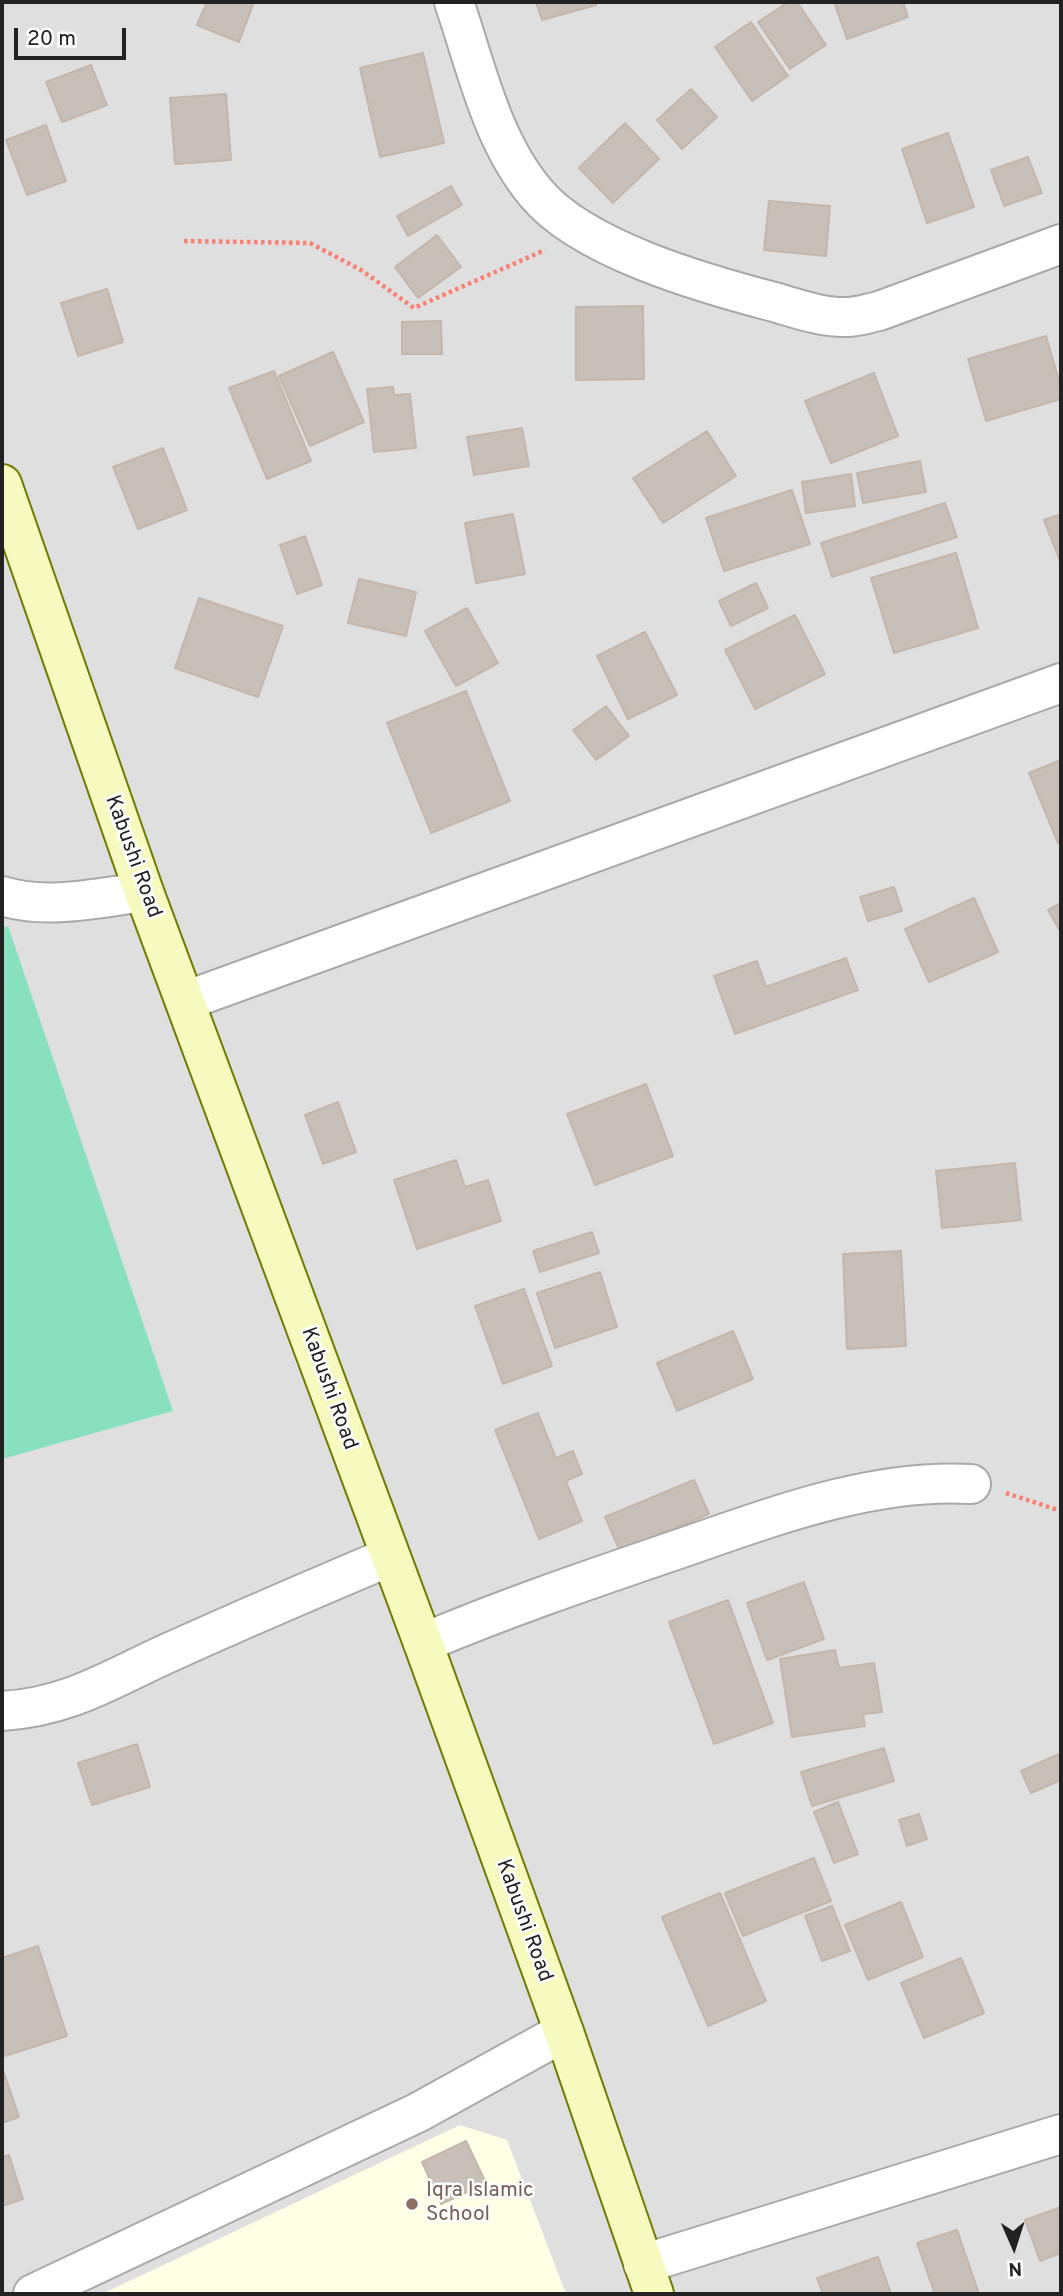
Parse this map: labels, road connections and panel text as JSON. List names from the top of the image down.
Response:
{
  "streets": {
    "main road": ["Kabushi Road"]
  },
  "places": ["Iqra Islamic School"],
  "scale_bar": "20 m",
  "north": "bottom"
}
